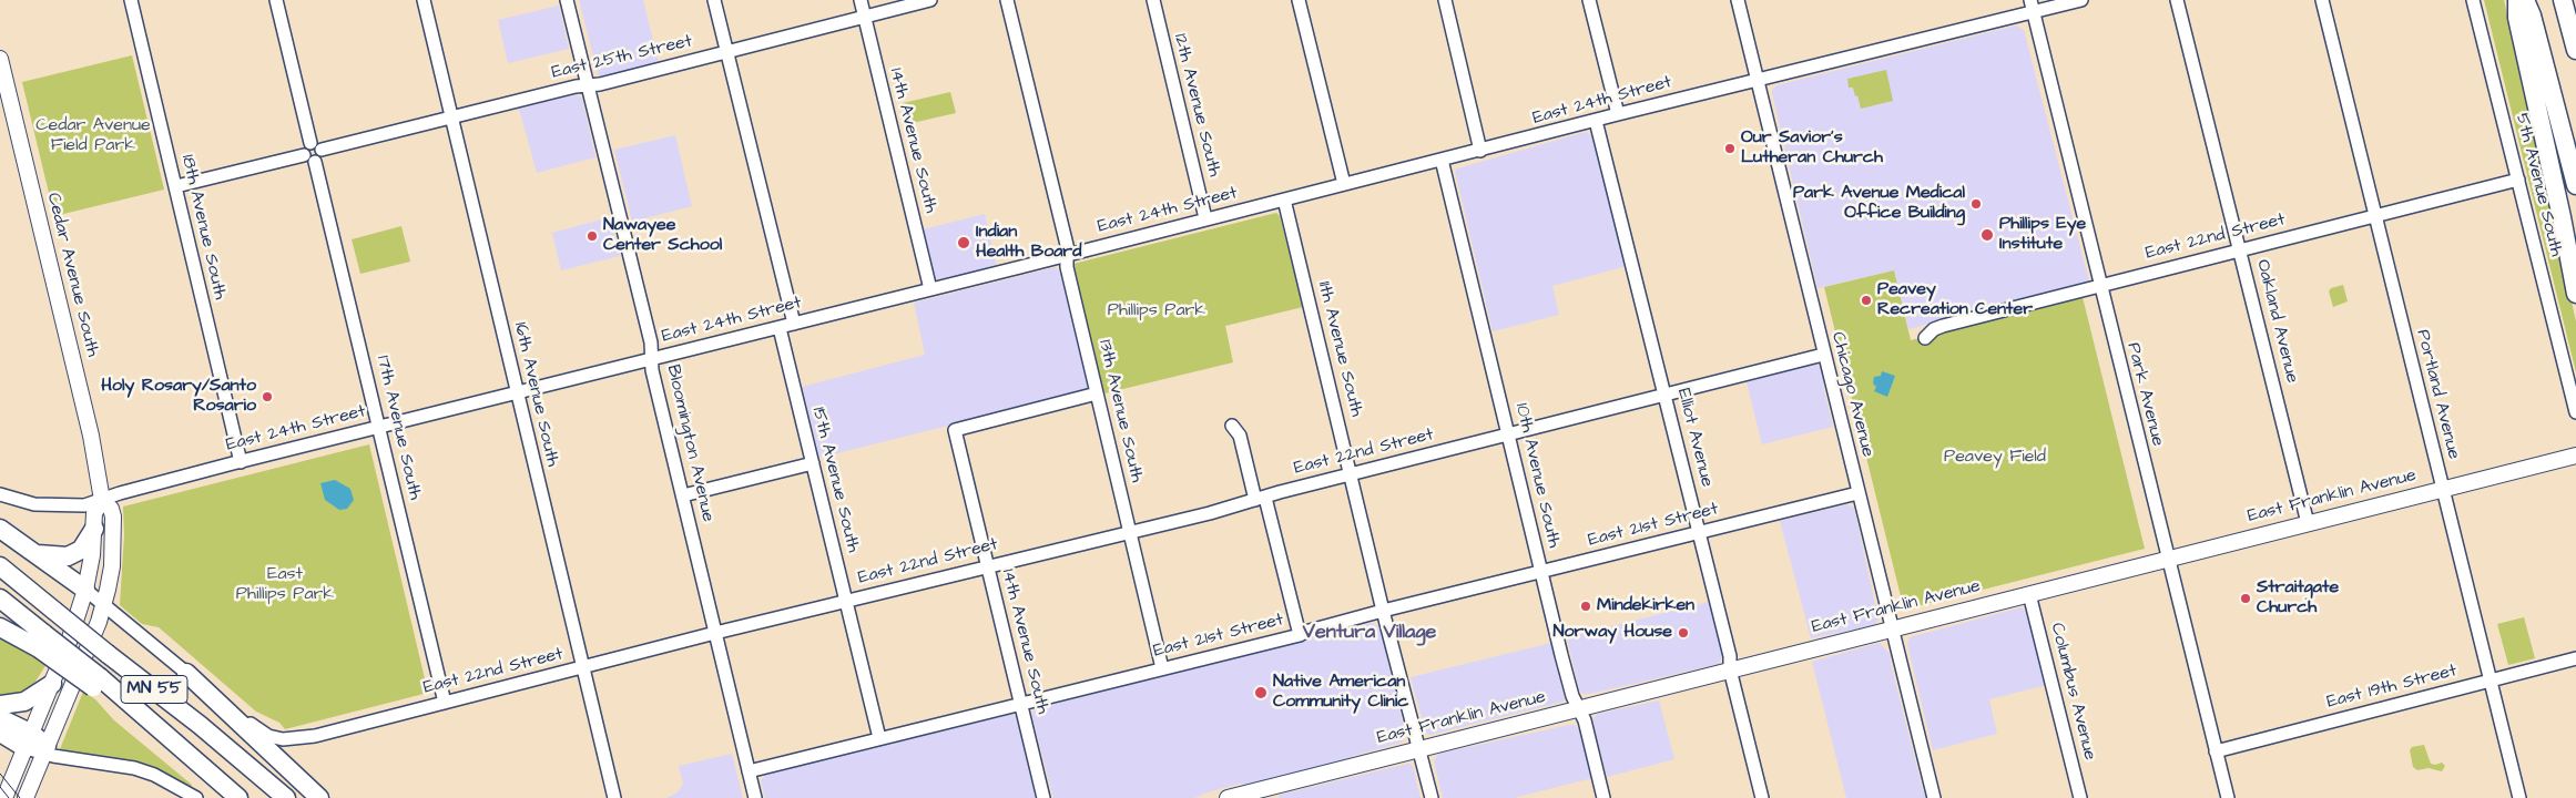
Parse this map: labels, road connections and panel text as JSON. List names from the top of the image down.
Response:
{
  "streets": {
    "highway": ["MN 55"],
    "main road": ["Cedar Avenue South", "East Franklin Avenue"],
    "street": [
      "East 25th Street",
      "East 24th Street",
      "12th Avenue South",
      "14th Avenue South",
      "5th Avenue South",
      "18th Avenue South",
      "East 22nd Street",
      "Oakland Avenue",
      "11th Avenue South",
      "16th Avenue South",
      "Chicago Avenue",
      "Park Avenue",
      "Portland Avenue",
      "13th Avenue South",
      "17th Avenue South",
      "Elliot Avenue",
      "Bloomington Avenue",
      "10th Avenue South",
      "15th Avenue South",
      "East 21st Street",
      "East 19th Street",
      "Columbus Avenue"
    ]
  },
  "crossings": [
    ["East 25th Street", "14th Avenue South"],
    ["East 25th Street", "16th Avenue South"],
    ["East 25th Street", "Bloomington Avenue"],
    ["East 24th Street", "12th Avenue South"],
    ["East 24th Street", "14th Avenue South"],
    ["East 24th Street", "18th Avenue South"],
    ["East 24th Street", "Cedar Avenue South"],
    ["East 24th Street", "11th Avenue South"],
    ["East 24th Street", "16th Avenue South"],
    ["East 24th Street", "Chicago Avenue"],
    ["East 24th Street", "Park Avenue"],
    ["East 24th Street", "13th Avenue South"],
    ["East 24th Street", "17th Avenue South"],
    ["East 24th Street", "Elliot Avenue"],
    ["East 24th Street", "Bloomington Avenue"],
    ["East 24th Street", "10th Avenue South"],
    ["East 24th Street", "15th Avenue South"],
    ["14th Avenue South", "East 22nd Street"],
    ["14th Avenue South", "13th Avenue South"],
    ["14th Avenue South", "East 21st Street"],
    ["5th Avenue South", "East 22nd Street"],
    ["East 22nd Street", "Cedar Avenue South"],
    ["East 22nd Street", "Oakland Avenue"],
    ["East 22nd Street", "11th Avenue South"],
    ["East 22nd Street", "16th Avenue South"],
    ["East 22nd Street", "Chicago Avenue"],
    ["East 22nd Street", "Park Avenue"],
    ["East 22nd Street", "Portland Avenue"],
    ["East 22nd Street", "13th Avenue South"],
    ["East 22nd Street", "17th Avenue South"],
    ["East 22nd Street", "Elliot Avenue"],
    ["East 22nd Street", "Bloomington Avenue"],
    ["East 22nd Street", "10th Avenue South"],
    ["East 22nd Street", "15th Avenue South"],
    ["Oakland Avenue", "East Franklin Avenue"],
    ["11th Avenue South", "East Franklin Avenue"],
    ["11th Avenue South", "East 21st Street"],
    ["Chicago Avenue", "East Franklin Avenue"],
    ["Chicago Avenue", "East 21st Street"],
    ["Park Avenue", "East Franklin Avenue"],
    ["Park Avenue", "East 19th Street"],
    ["Portland Avenue", "East Franklin Avenue"],
    ["Portland Avenue", "East 19th Street"],
    ["13th Avenue South", "East 21st Street"],
    ["Elliot Avenue", "East Franklin Avenue"],
    ["Elliot Avenue", "East 21st Street"],
    ["Bloomington Avenue", "East 21st Street"],
    ["10th Avenue South", "East Franklin Avenue"],
    ["10th Avenue South", "East 21st Street"],
    ["15th Avenue South", "East 21st Street"],
    ["East Franklin Avenue", "Columbus Avenue"]
  ],
  "districts": ["Ventura Village"],
  "parks": [
    "Cedar Avenue Field Park",
    "Phillips Park",
    "Peavey Field",
    "East Phillips Park"
  ],
  "places": [
    "Our Savior's Lutheran Church",
    "Park Avenue Medical Office Building",
    "Phillips Eye Institute",
    "Nawayee Center School",
    "Indian Health Board",
    "Peavey Recreation Center",
    "Holy Rosary/Santo Rosario",
    "Straitgate Church",
    "Mindekirken",
    "Norway House",
    "Native American Community Clinic"
  ]
}
